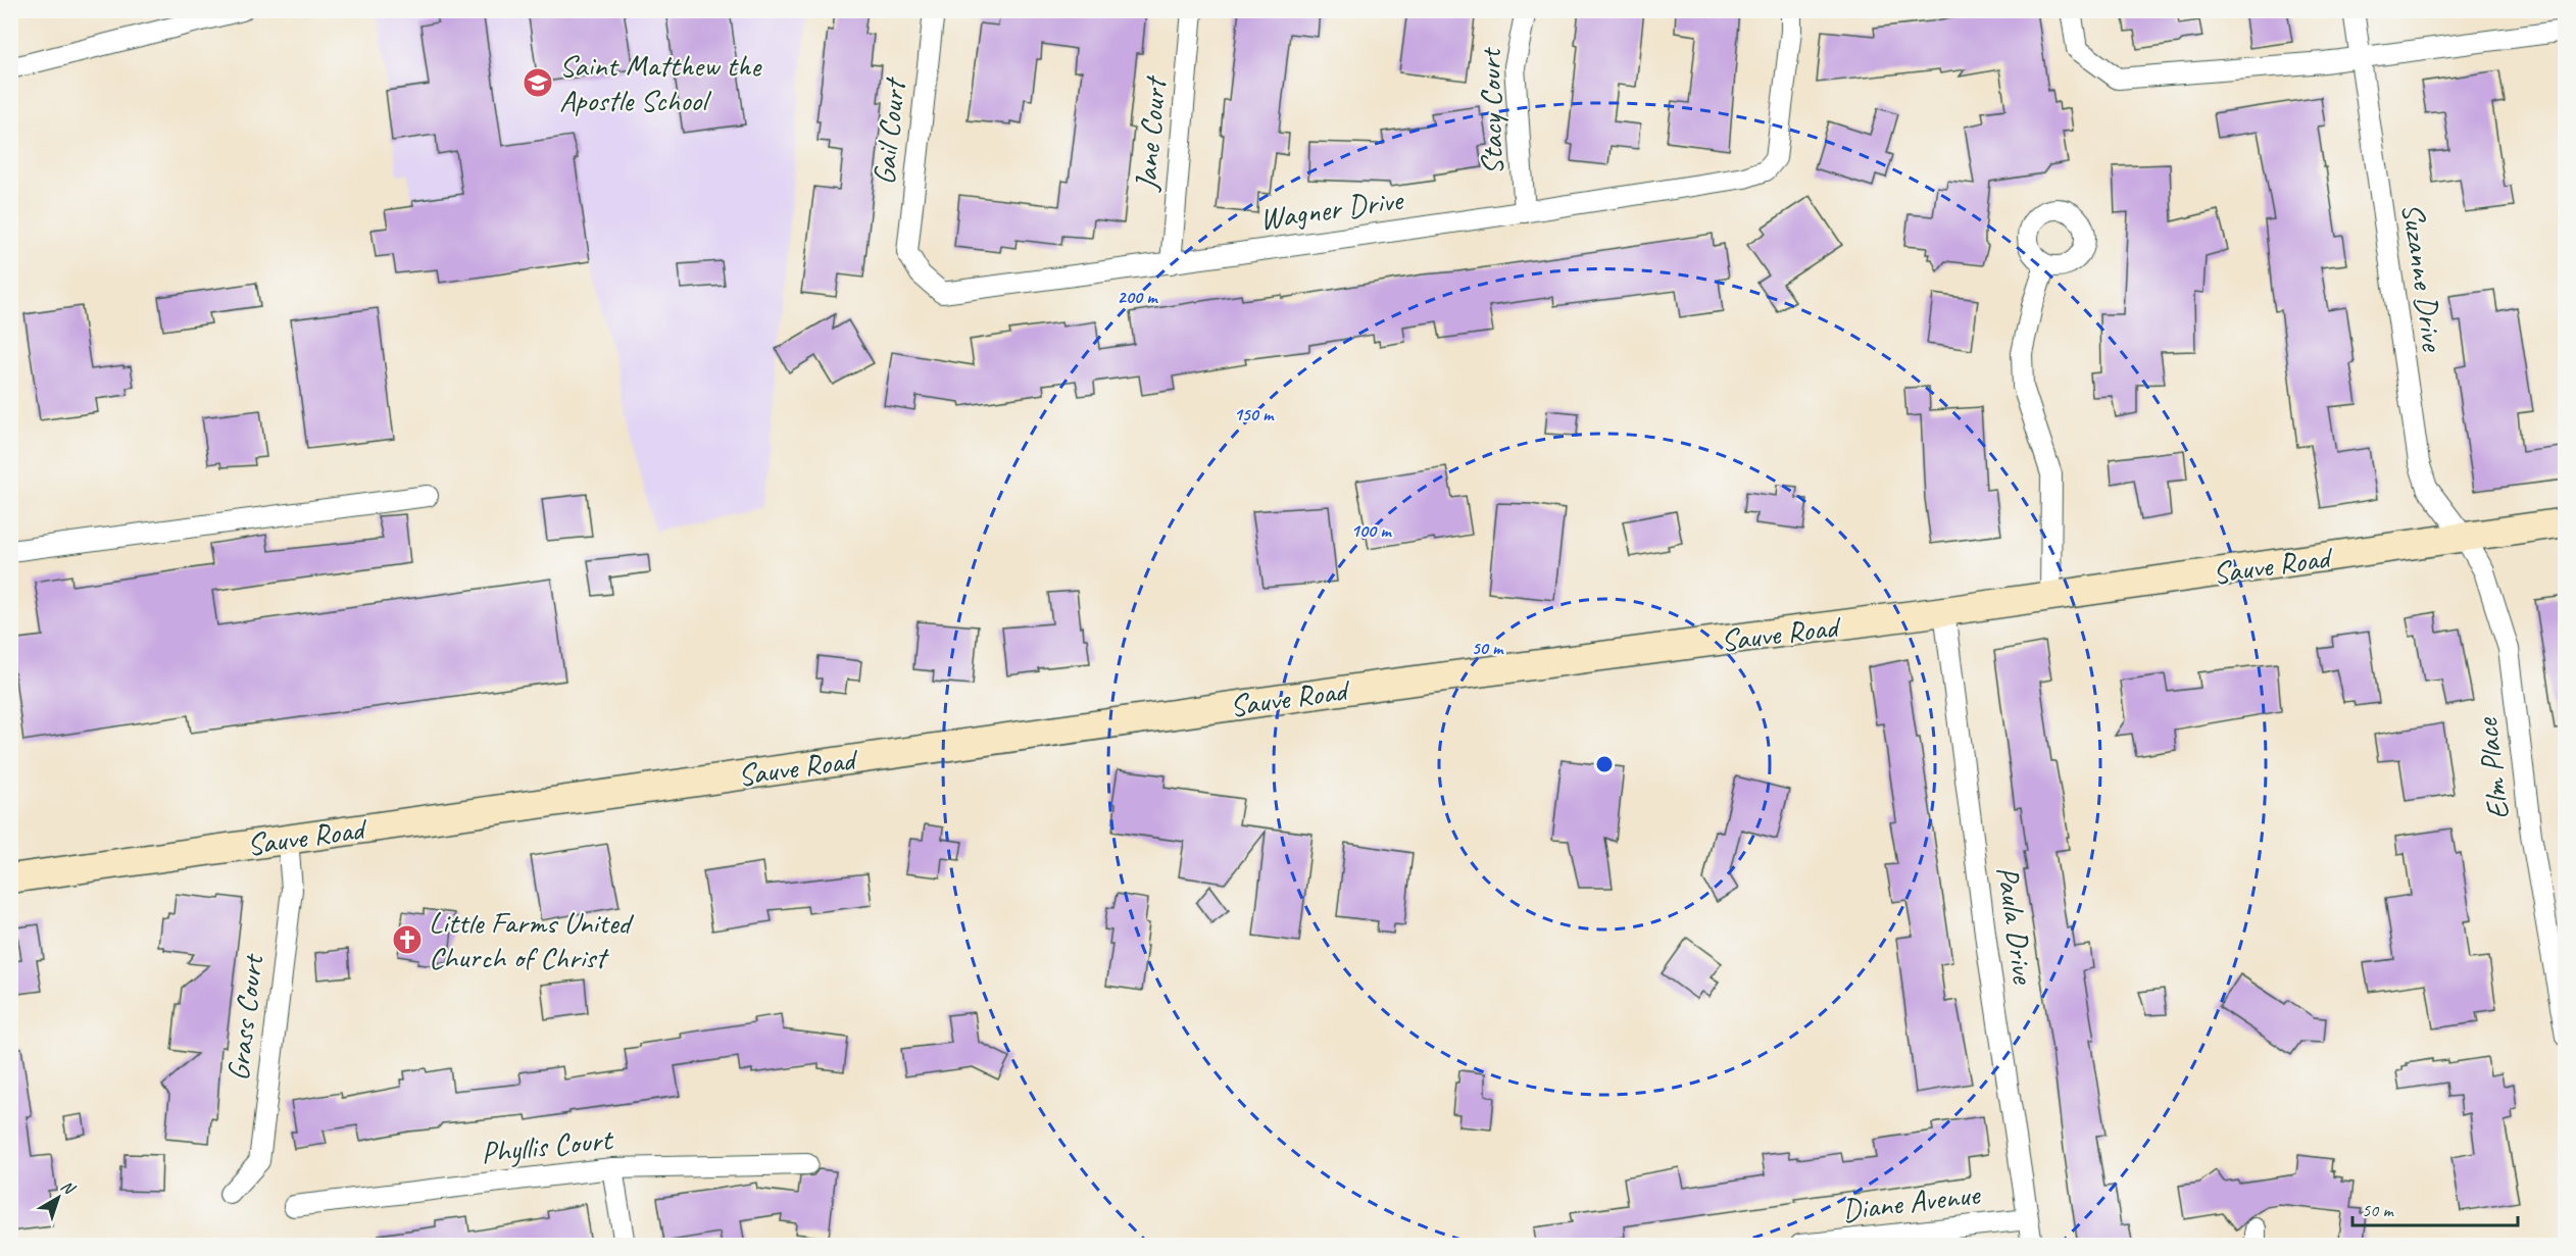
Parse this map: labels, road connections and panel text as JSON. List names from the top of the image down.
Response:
{
  "streets": {
    "street": [
      "Stacy Court",
      "Gail Court",
      "Jane Court",
      "Wagner Drive",
      "Suzanne Drive",
      "Sauve Road",
      "Elm Place",
      "Paula Drive",
      "Grass Court",
      "Phyllis Court",
      "Diane Avenue"
    ]
  },
  "crossings": [
    ["Stacy Court", "Wagner Drive"],
    ["Gail Court", "Wagner Drive"],
    ["Jane Court", "Wagner Drive"],
    ["Suzanne Drive", "Sauve Road"],
    ["Suzanne Drive", "Elm Place"],
    ["Sauve Road", "Elm Place"],
    ["Sauve Road", "Paula Drive"],
    ["Sauve Road", "Grass Court"],
    ["Paula Drive", "Diane Avenue"]
  ],
  "places": {
    "school or university": ["Saint Matthew the Apostle School"],
    "church": ["Little Farms United Church of Christ"]
  },
  "scale_bar": "50 m",
  "north": "top right",
  "rings": [
    "200 m",
    "150 m",
    "100 m",
    "50 m"
  ]
}
